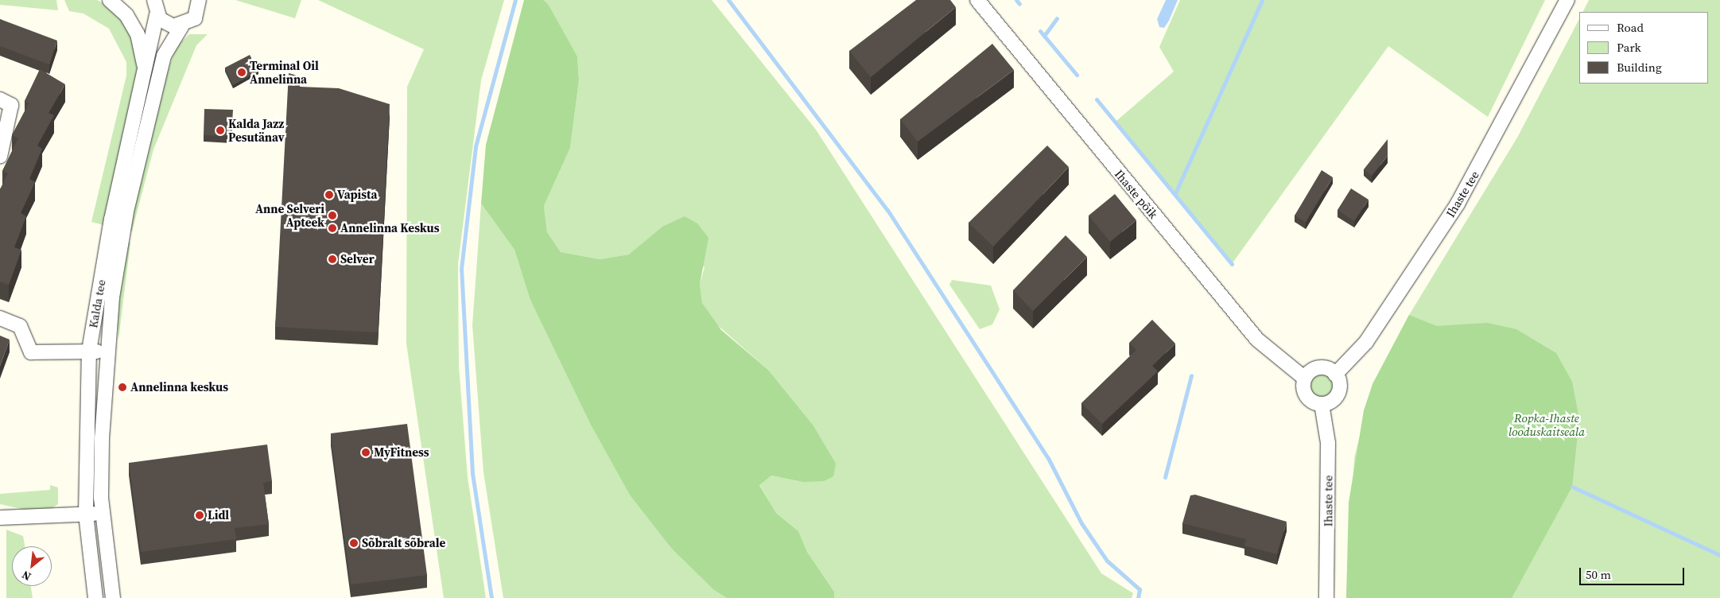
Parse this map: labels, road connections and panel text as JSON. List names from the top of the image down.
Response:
{
  "streets": {
    "street": ["Ihaste põik", "Ihaste tee", "Kalda tee"]
  },
  "crossings": [
    ["Ihaste põik", "Ihaste tee"]
  ],
  "parks": ["Ropka-Ihaste looduskaitseala"],
  "places": [
    "Terminal Oil Annelinna",
    "Kalda Jazz Pesutänav",
    "Vapista",
    "Anne Selveri Apteek",
    "Annelinna Keskus",
    "Selver",
    "Annelinna keskus",
    "MyFitness",
    "Lidl",
    "Sõbralt sõbrale"
  ],
  "legend": ["Road", "Park", "Building"],
  "scale_bar": "50 m",
  "north": "bottom left"
}
